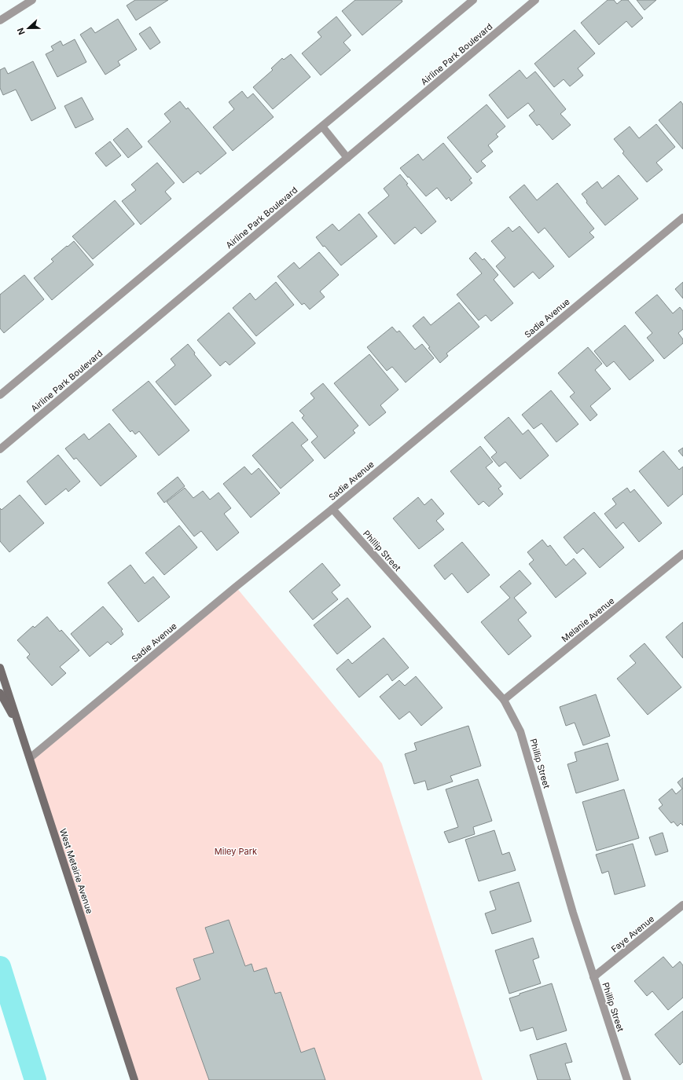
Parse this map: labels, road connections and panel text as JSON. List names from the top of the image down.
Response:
{
  "streets": {
    "main road": ["West Metairie Avenue"],
    "street": [
      "Airline Park Boulevard",
      "Sadie Avenue",
      "Phillip Street",
      "Melanie Avenue",
      "Faye Avenue"
    ]
  },
  "crossings": [
    ["Sadie Avenue", "Phillip Street"],
    ["Sadie Avenue", "West Metairie Avenue"],
    ["Phillip Street", "Melanie Avenue"],
    ["Phillip Street", "Faye Avenue"]
  ],
  "parks": ["Miley Park"],
  "north": "left"
}
